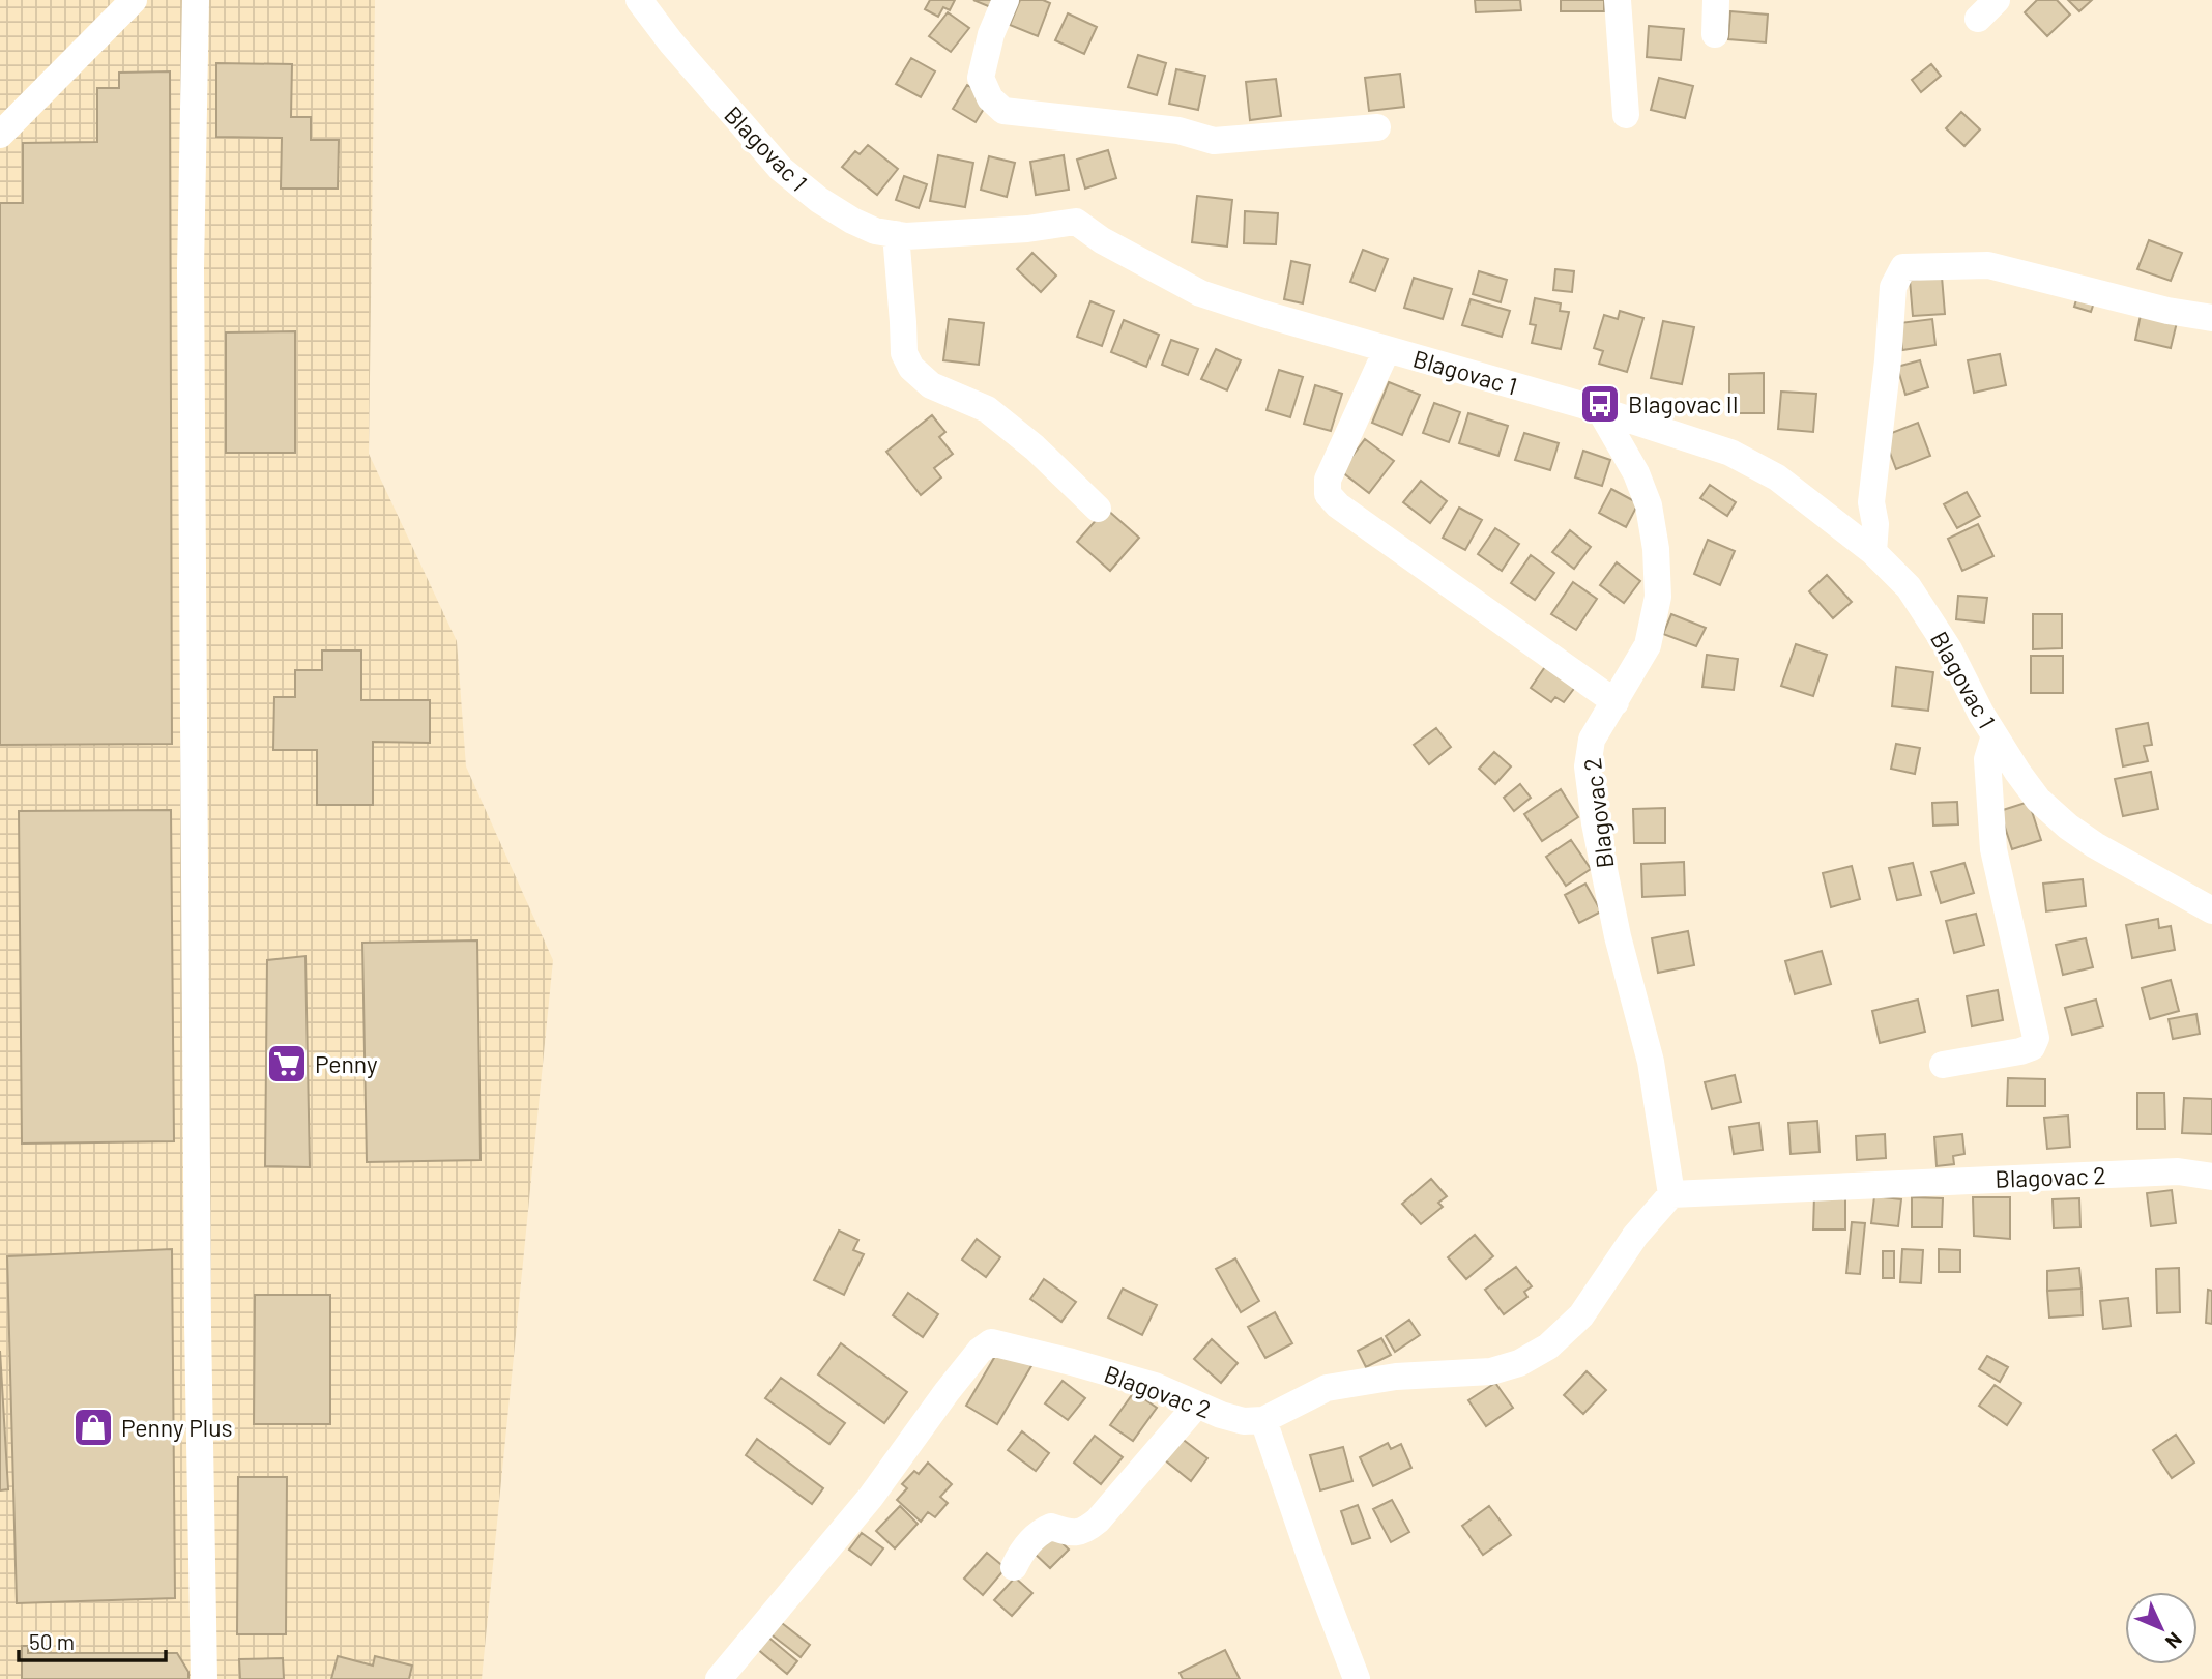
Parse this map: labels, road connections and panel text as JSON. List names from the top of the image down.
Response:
{
  "streets": {
    "street": ["Blagovac 1", "Blagovac 2"]
  },
  "crossings": [
    ["Blagovac 1", "Blagovac 2"]
  ],
  "places": {
    "bus stop": ["Blagovac II"],
    "supermarket": ["Penny"],
    "shop": ["Penny Plus"]
  },
  "scale_bar": "50 m",
  "north": "bottom right"
}
